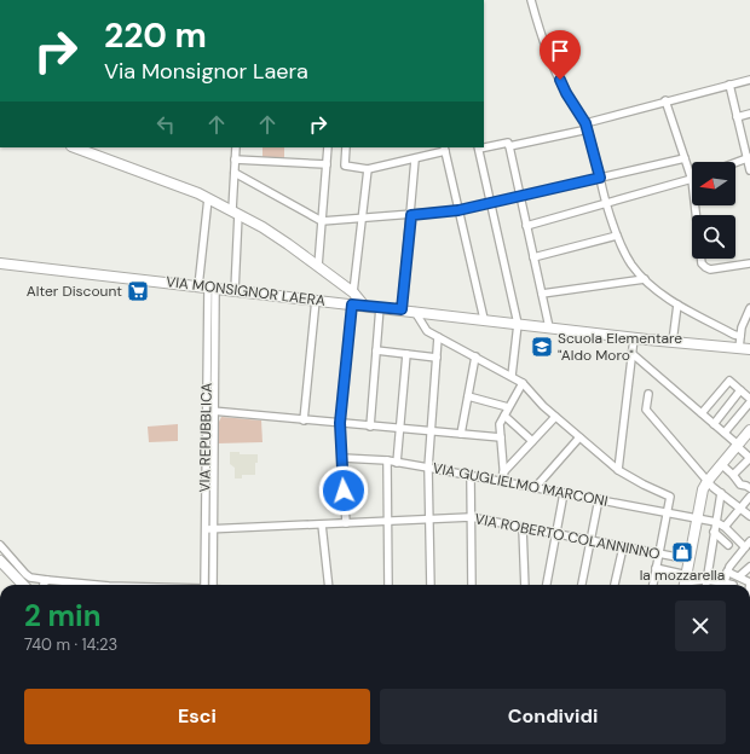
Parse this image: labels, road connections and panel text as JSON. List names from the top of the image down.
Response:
{
  "streets": {
    "street": [
      "VIA MONSIGNOR LAERA",
      "VIA REPUBBLICA",
      "VIA GUGLIELMO MARCONI",
      "VIA ROBERTO COLANNINNO"
    ]
  },
  "crossings": [
    ["VIA MONSIGNOR LAERA", "VIA REPUBBLICA"],
    ["VIA REPUBBLICA", "VIA ROBERTO COLANNINNO"]
  ],
  "places": {
    "supermarket": ["Alter Discount"],
    "school or university": ["Scuola Elementare \"Aldo Moro\""],
    "shop": ["la mozzarella"]
  },
  "north": "left",
  "page": {
    "turn": ["220 m", "Via Monsignor Laera"],
    "heading": ["2 min", "740 m · 14:23"],
    "buttons": ["Esci", "Condividi"]
  }
}
